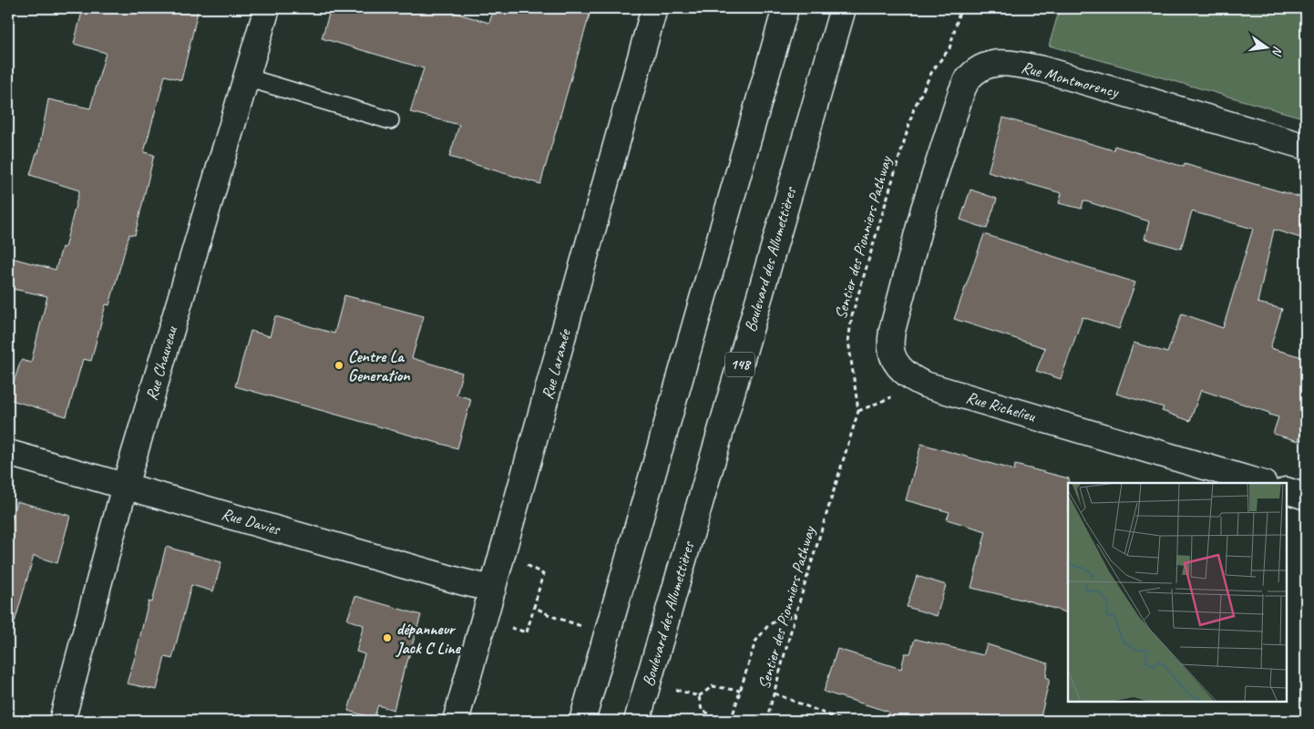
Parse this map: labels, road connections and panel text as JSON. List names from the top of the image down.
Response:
{
  "streets": {
    "street": [
      "Rue Montmorency",
      "Boulevard des Allumettières",
      "Rue Chauveau",
      "Rue Laramée",
      "148",
      "Rue Richelieu",
      "Rue Davies"
    ],
    "path": ["Sentier des Pionniers Pathway"]
  },
  "crossings": [
    ["Rue Montmorency", "Rue Richelieu"],
    ["Rue Chauveau", "Rue Davies"],
    ["Rue Laramée", "Rue Davies"]
  ],
  "places": ["Centre La Generation", "dépanneur Jack C Line"],
  "north": "right"
}
